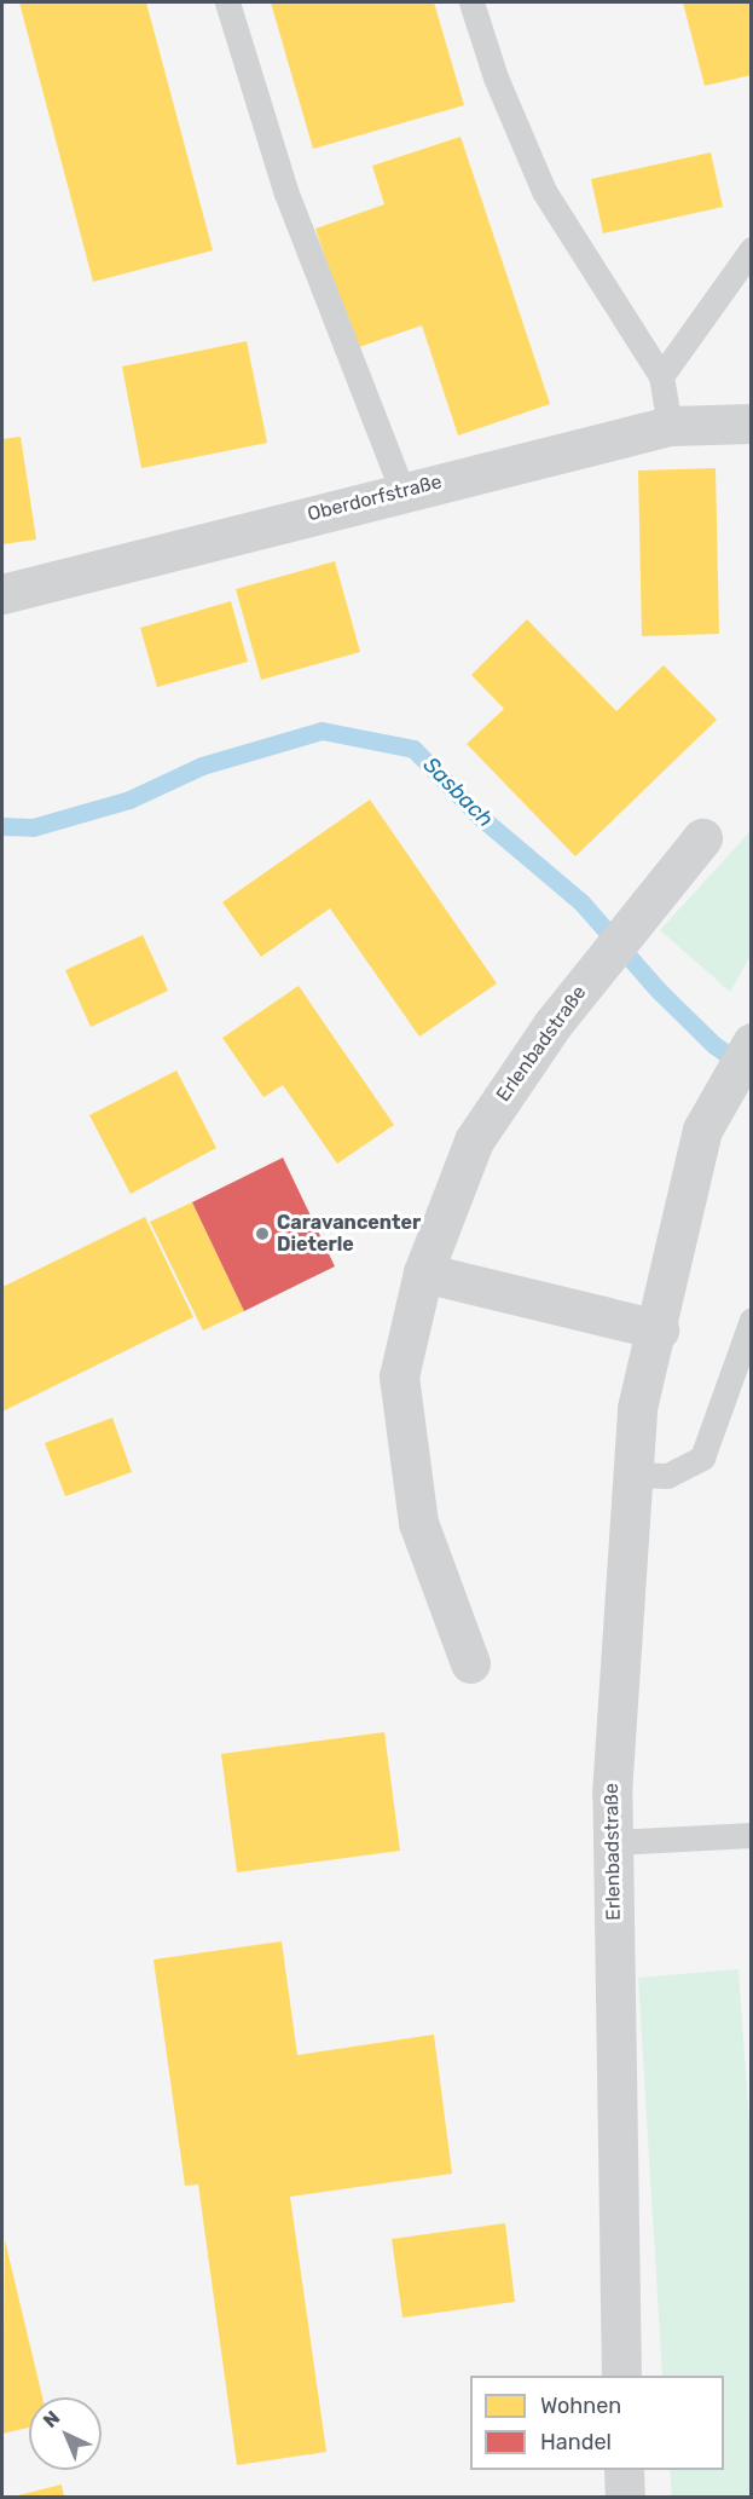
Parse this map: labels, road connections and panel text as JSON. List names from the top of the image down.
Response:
{
  "streets": {
    "street": ["Oberdorfstraße", "Erlenbadstraße"]
  },
  "water": ["Sasbach"],
  "places": ["Caravancenter Dieterle"],
  "legend": ["Wohnen", "Handel"],
  "north": "top left"
}
